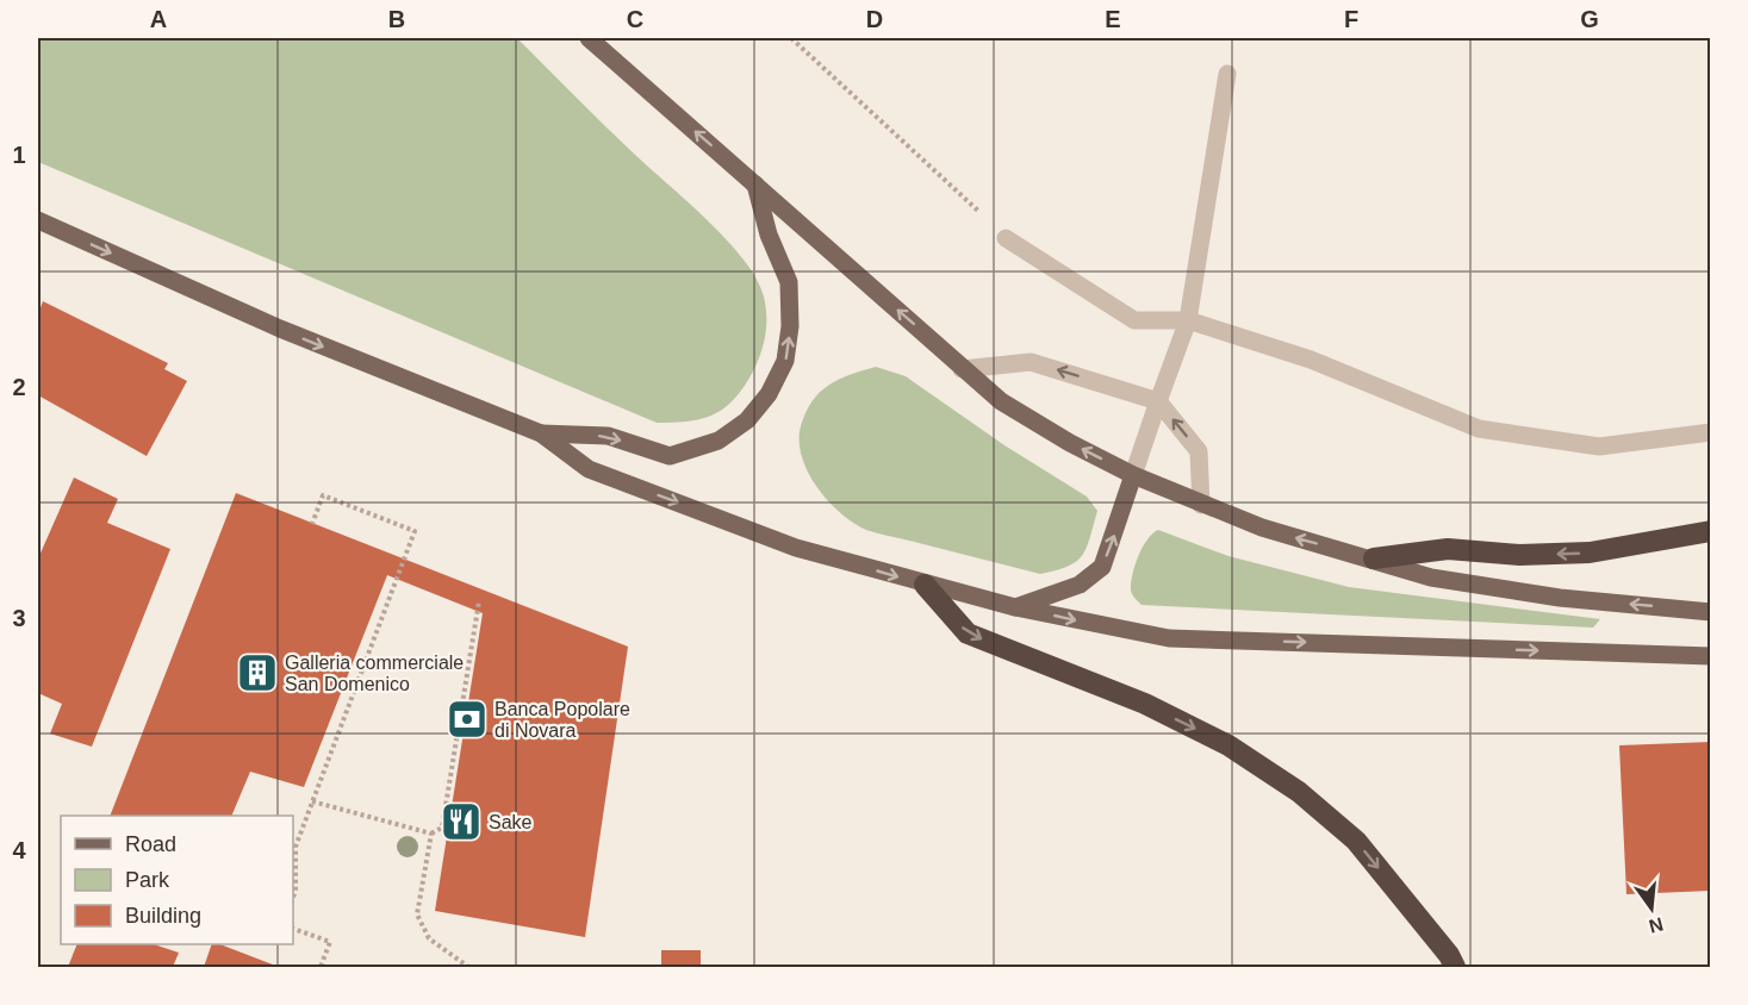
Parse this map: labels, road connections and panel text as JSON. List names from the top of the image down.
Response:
{
  "places": {
    "building": ["Galleria commerciale San Domenico"],
    "bank": ["Banca Popolare di Novara"],
    "restaurant": ["Sake"]
  },
  "legend": ["Road", "Park", "Building"],
  "north": "bottom",
  "grid": {
    "columns": [
      "A",
      "B",
      "C",
      "D",
      "E",
      "F",
      "G"
    ],
    "rows": [
      "1",
      "2",
      "3",
      "4"
    ]
  }
}
